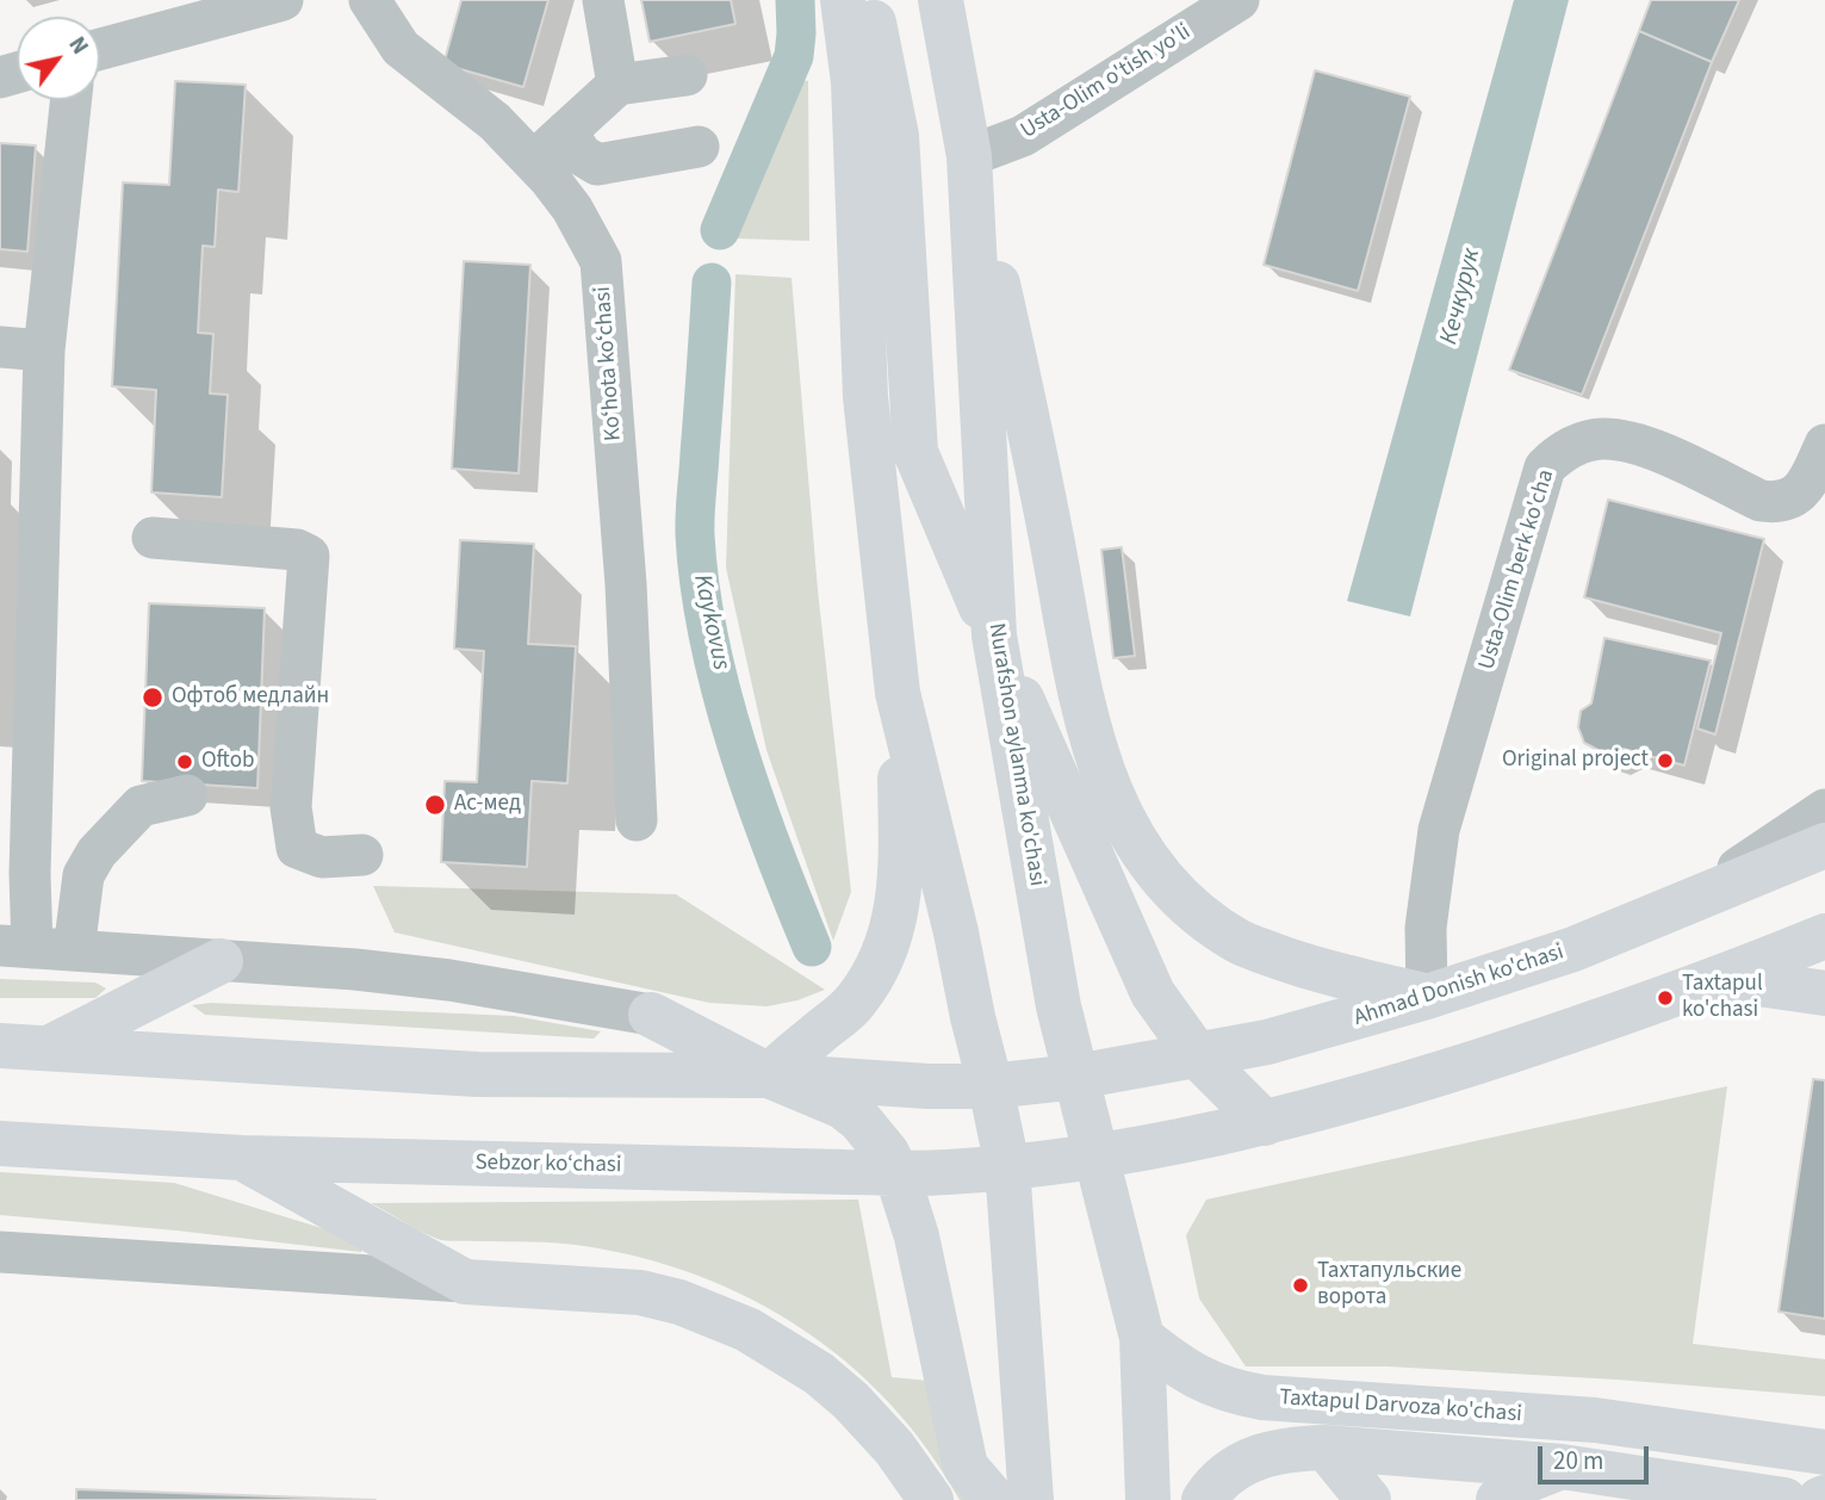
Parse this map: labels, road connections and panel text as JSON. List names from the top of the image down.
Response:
{
  "streets": {
    "main road": [
      "Nurafshon aylanma ko'chasi",
      "Ahmad Donish ko'chasi",
      "Sebzor ko‘chasi",
      "Taxtapul Darvoza ko'chasi"
    ],
    "street": ["Usta-Olim o'tish yo'li", "Koʻhota koʻchasi", "Usta-Olim berk ko'cha"]
  },
  "crossings": [
    ["Usta-Olim o'tish yo'li", "Nurafshon aylanma ko'chasi"],
    ["Usta-Olim berk ko'cha", "Ahmad Donish ko'chasi"],
    ["Nurafshon aylanma ko'chasi", "Ahmad Donish ko'chasi"],
    ["Nurafshon aylanma ko'chasi", "Sebzor ko‘chasi"],
    ["Nurafshon aylanma ko'chasi", "Taxtapul Darvoza ko'chasi"]
  ],
  "water": ["Кечкурук", "Kaykovus"],
  "places": [
    "Офтоб медлайн",
    "Original project",
    "Oftob",
    "Ас-мед",
    "Taxtapul ko'chasi",
    "Тахтапульские ворота"
  ],
  "scale_bar": "20 m",
  "north": "top right"
}
